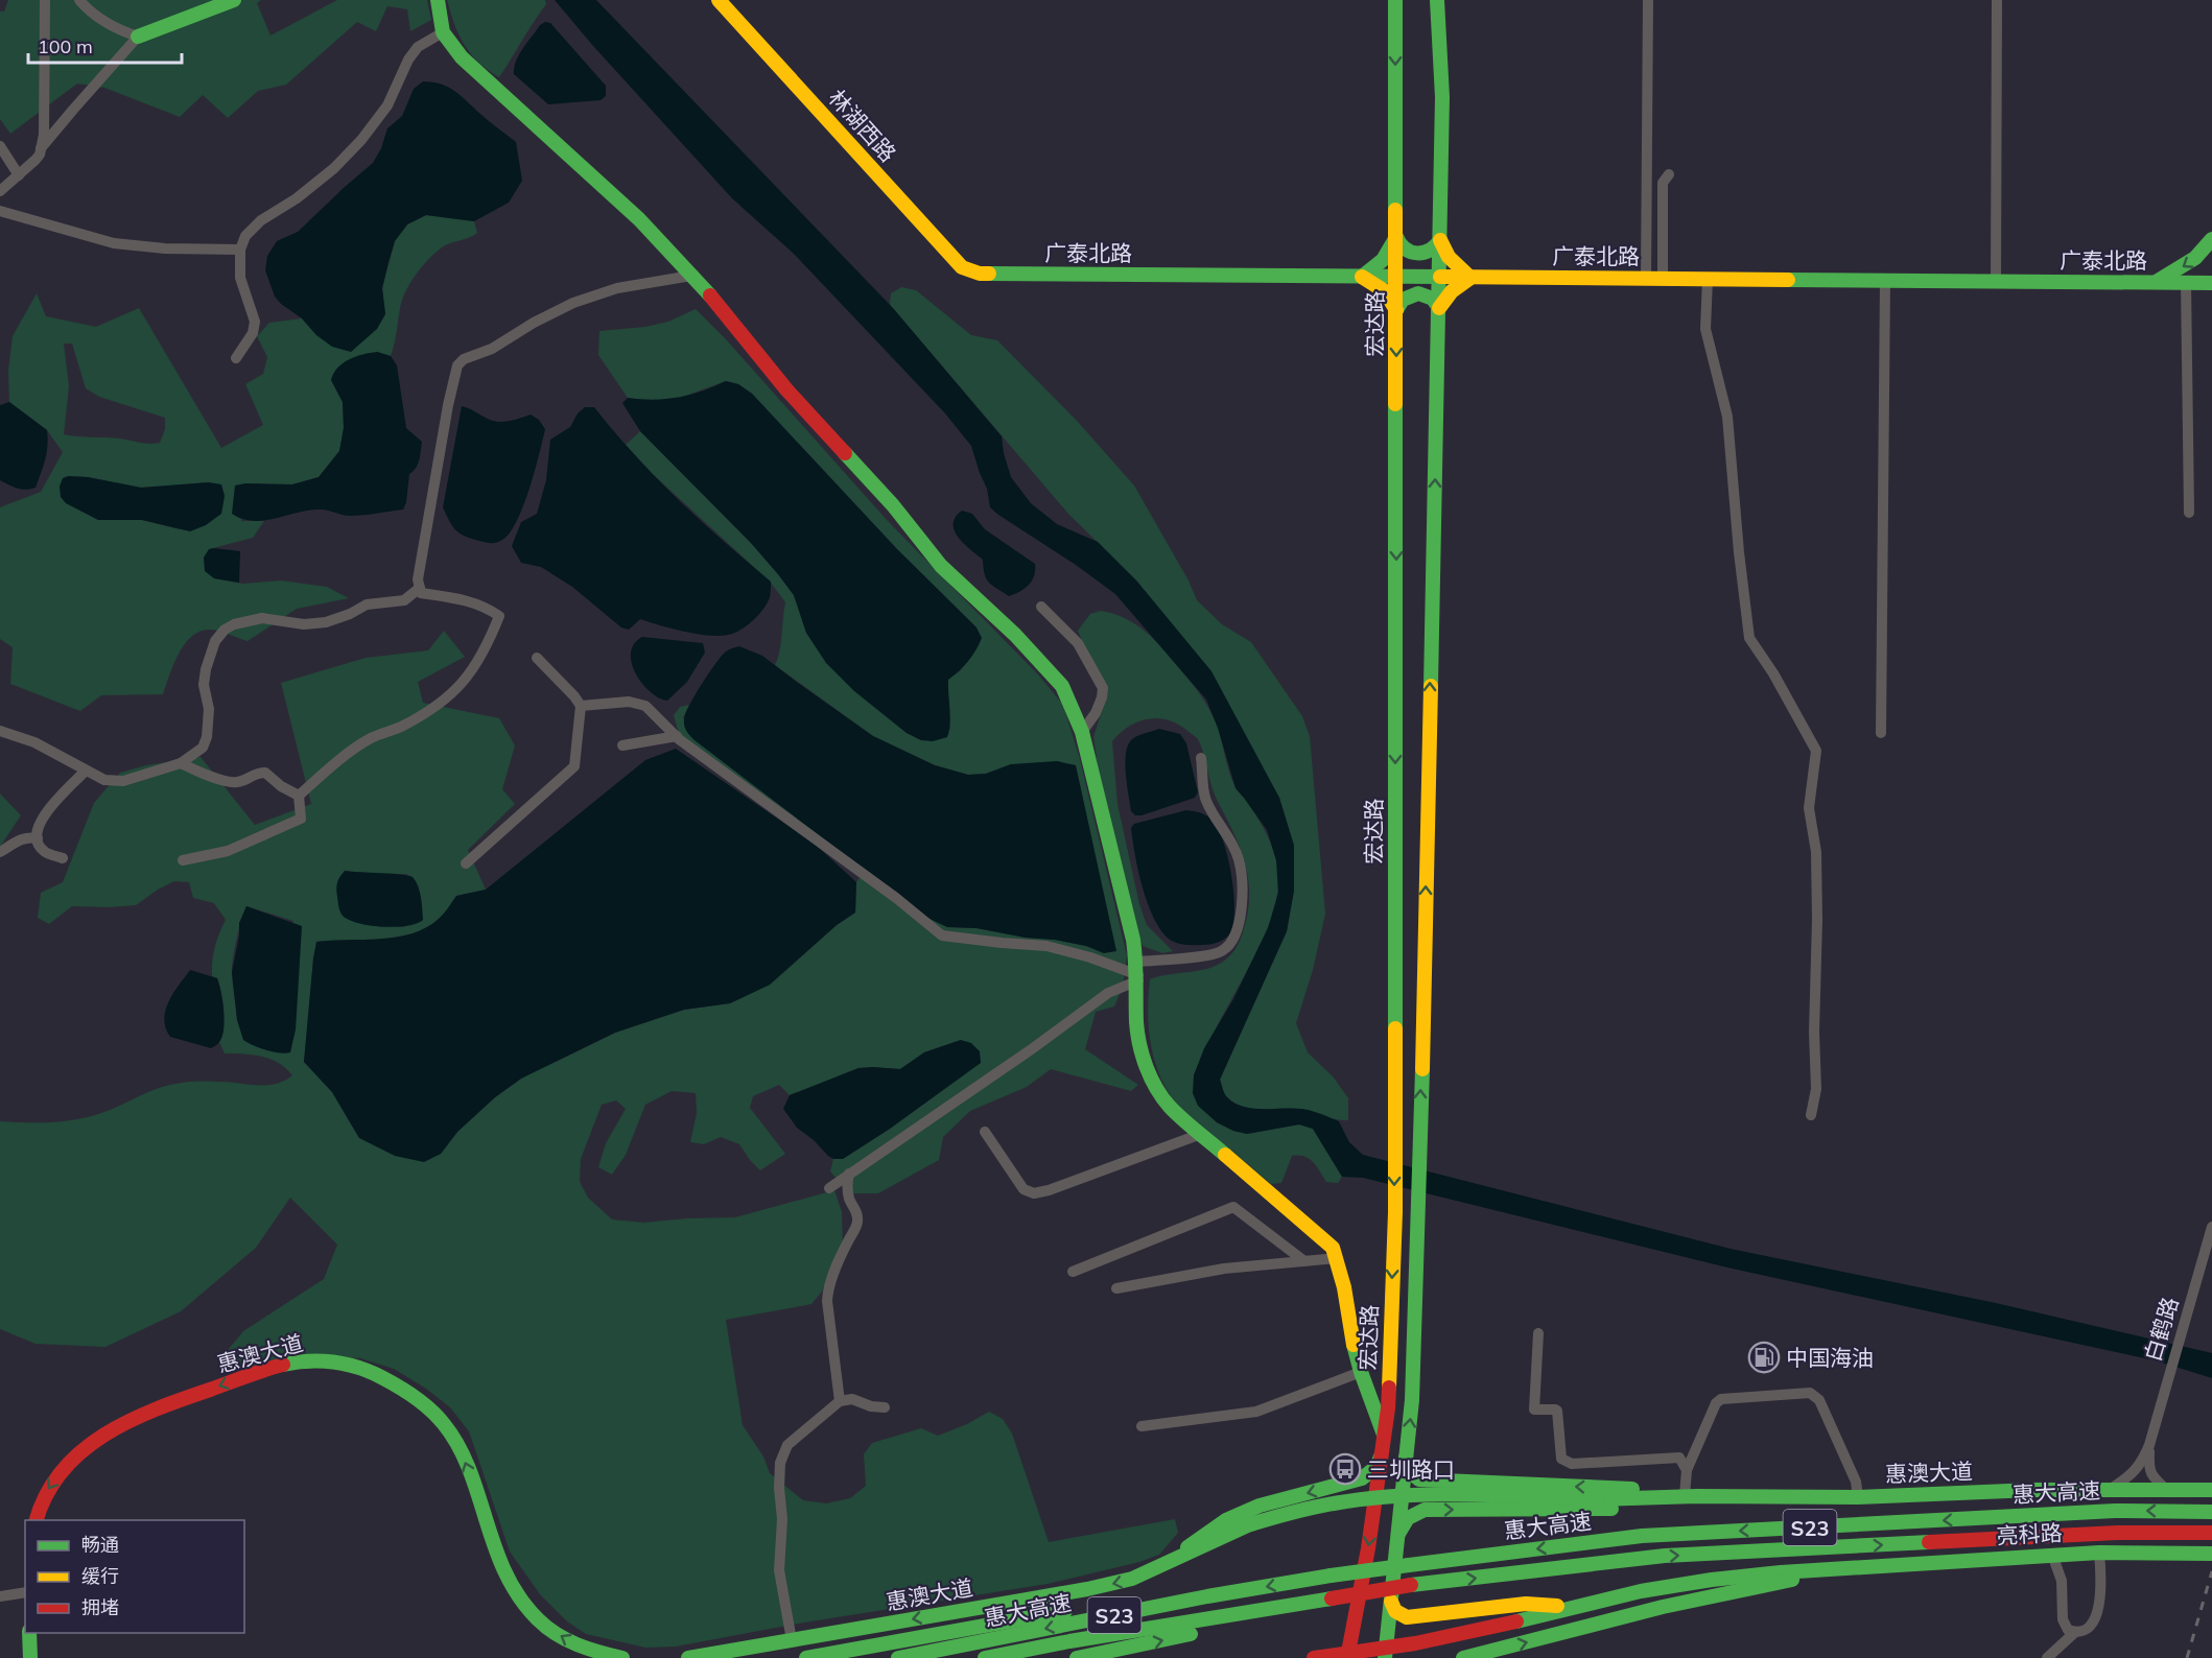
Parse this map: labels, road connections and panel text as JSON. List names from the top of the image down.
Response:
{
  "streets": {
    "main road": [
      "林湖西路",
      "广泰北路",
      "宏达路",
      "惠澳大道",
      "惠大高速",
      "S23",
      "亮科路"
    ],
    "street": ["白鹤路"]
  },
  "crossings": [
    ["林湖西路", "广泰北路"],
    ["广泰北路", "宏达路"]
  ],
  "places": {
    "fuel station": ["中国海油"],
    "bus stop": ["三圳路口"]
  },
  "legend": ["畅通", "缓行", "拥堵"],
  "scale_bar": "100 m"
}
